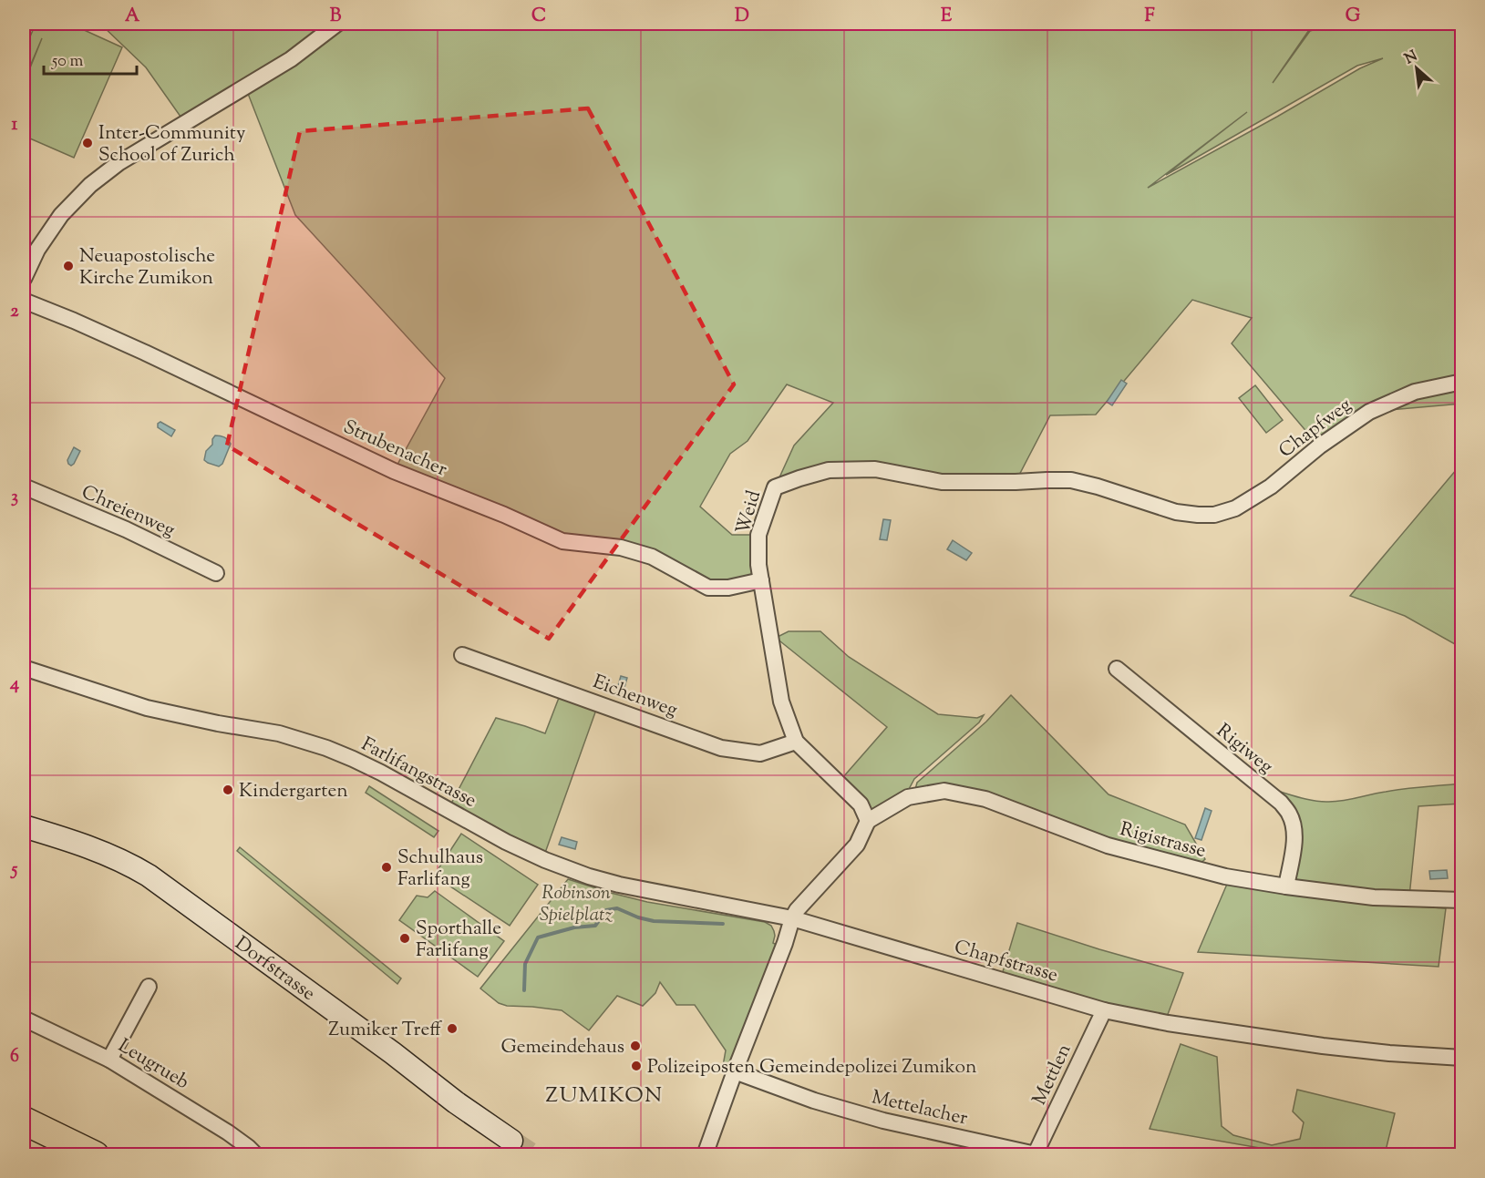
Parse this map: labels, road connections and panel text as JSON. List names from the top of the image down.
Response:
{
  "streets": {
    "street": [
      "Chapfweg",
      "Strubenacher",
      "Chreienweg",
      "Weid",
      "Eichenweg",
      "Rigiweg",
      "Farlifangstrasse",
      "Rigistrasse",
      "Chapfstrasse",
      "Dorfstrasse",
      "Leugrueb",
      "Mettlen",
      "Mettelacher"
    ]
  },
  "crossings": [
    ["Chapfweg", "Weid"],
    ["Strubenacher", "Weid"],
    ["Weid", "Eichenweg"],
    ["Weid", "Rigistrasse"],
    ["Rigiweg", "Rigistrasse"],
    ["Farlifangstrasse", "Chapfstrasse"],
    ["Chapfstrasse", "Mettlen"],
    ["Mettlen", "Mettelacher"]
  ],
  "districts": ["ZUMIKON"],
  "parks": ["Robinson Spielplatz"],
  "places": [
    "Inter-Community School of Zurich",
    "Neuapostolische Kirche Zumikon",
    "Kindergarten",
    "Schulhaus Farlifang",
    "Sporthalle Farlifang",
    "Zumiker Treff",
    "Gemeindehaus",
    "Polizeiposten Gemeindepolizei Zumikon"
  ],
  "scale_bar": "50 m",
  "north": "top left",
  "grid": {
    "columns": [
      "A",
      "B",
      "C",
      "D",
      "E",
      "F",
      "G"
    ],
    "rows": [
      "1",
      "2",
      "3",
      "4",
      "5",
      "6"
    ]
  }
}
